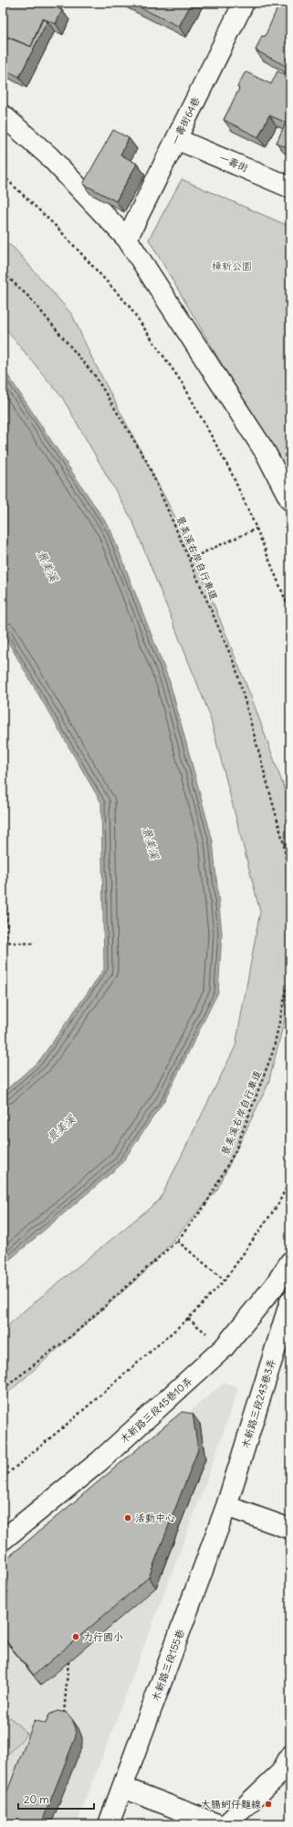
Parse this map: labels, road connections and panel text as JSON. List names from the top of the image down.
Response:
{
  "streets": {
    "street": [
      "一壽街64巷",
      "一壽街",
      "木新路三段243巷3弄",
      "木新路三段45巷10弄",
      "木新路三段155巷"
    ],
    "path": ["景美溪右岸自行車道"]
  },
  "crossings": [
    ["一壽街64巷", "一壽街"],
    ["木新路三段243巷3弄", "木新路三段155巷"]
  ],
  "water": ["景美溪"],
  "parks": ["樟新公園"],
  "places": ["活動中心", "力行國小", "大腸蚵仔麵線"],
  "scale_bar": "20 m"
}
